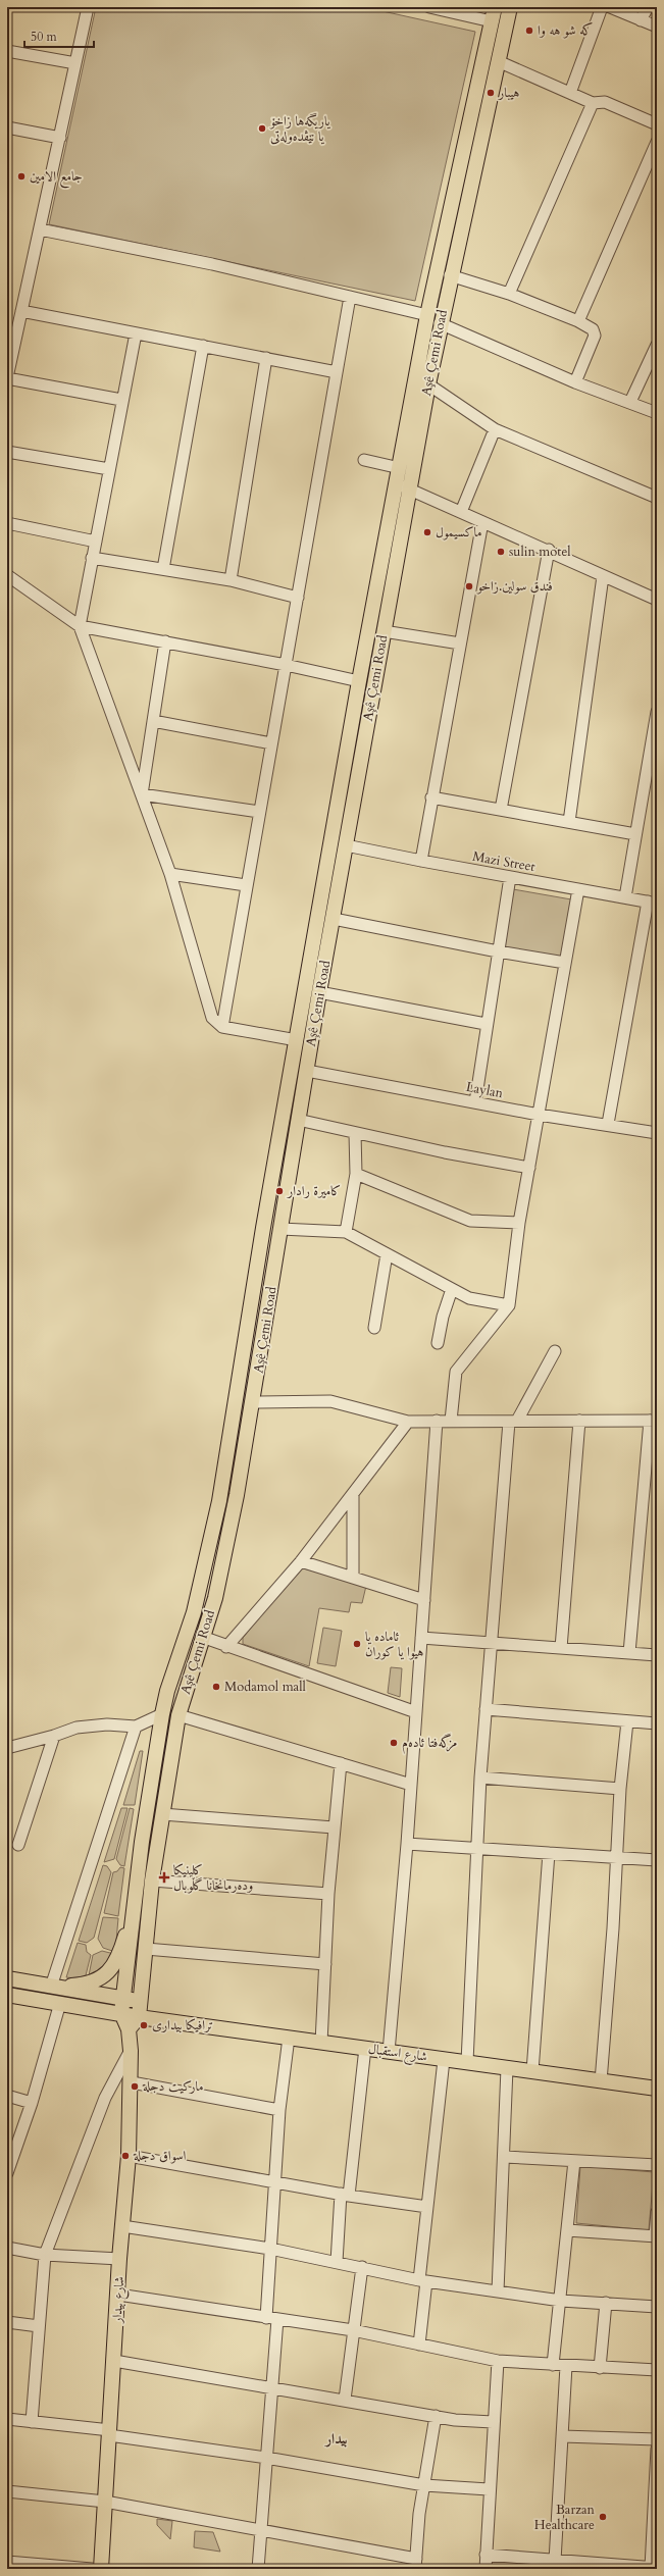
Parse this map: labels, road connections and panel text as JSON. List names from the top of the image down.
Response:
{
  "streets": {
    "main road": ["Aşê Çemi Road", "شارع استقبال", "شارع بيدار"],
    "street": ["Mazi Street", "Laylan"]
  },
  "crossings": [
    ["Aşê Çemi Road", "Mazi Street"],
    ["Aşê Çemi Road", "Laylan"],
    ["Aşê Çemi Road", "شارع استقبال"],
    ["Aşê Çemi Road", "شارع بيدار"],
    ["شارع استقبال", "شارع بيدار"]
  ],
  "districts": ["بيدار"],
  "places": {
    "other": [
      "که شو هه وا",
      "هيبار",
      "یاریگه‌ها زاخۆ یا نێڤده‌وله‌تی",
      "جامع الامين",
      "ماكسيمول",
      "sulin motel",
      "فندق سولين.زاخو",
      "كاميرة رادار",
      "ئاماده یا هیوا یا کوران",
      "Modamol mall",
      "مزگەفتا ئادەم",
      "ترافيكا بيدارى",
      "ماركيت دجلة",
      "اسواق دجلة",
      "Barzan Healthcare"
    ],
    "health": ["کلینیکا ودەرمانخانا گڵوبال"]
  },
  "scale_bar": "50 m"
}
